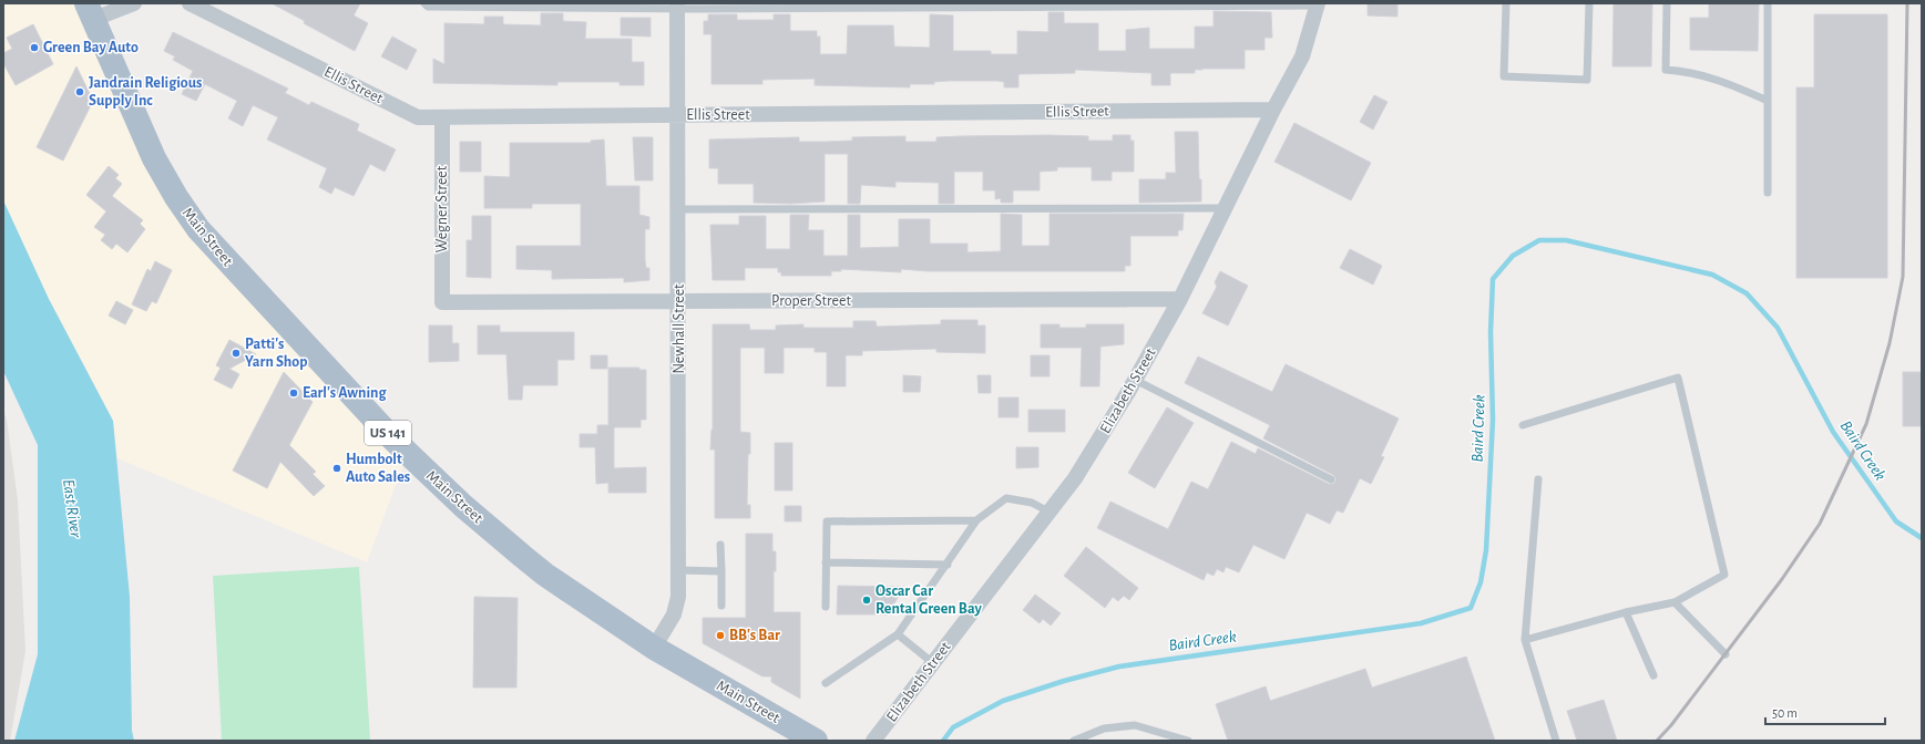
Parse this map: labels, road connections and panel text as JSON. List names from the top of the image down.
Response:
{
  "streets": {
    "main road": ["Main Street", "US 141"],
    "street": [
      "Ellis Street",
      "Wegner Street",
      "Proper Street",
      "Newhall Street",
      "Elizabeth Street"
    ]
  },
  "crossings": [
    ["Ellis Street", "Wegner Street"],
    ["Ellis Street", "Newhall Street"],
    ["Ellis Street", "Elizabeth Street"],
    ["Wegner Street", "Proper Street"],
    ["Main Street", "Newhall Street"],
    ["Proper Street", "Newhall Street"],
    ["Proper Street", "Elizabeth Street"]
  ],
  "water": ["Baird Creek", "East River"],
  "places": [
    "Green Bay Auto",
    "Jandrain Religious Supply Inc",
    "Patti's Yarn Shop",
    "Earl's Awning",
    "Humbolt Auto Sales",
    "Oscar Car Rental Green Bay",
    "BB's Bar"
  ],
  "scale_bar": "50 m"
}
